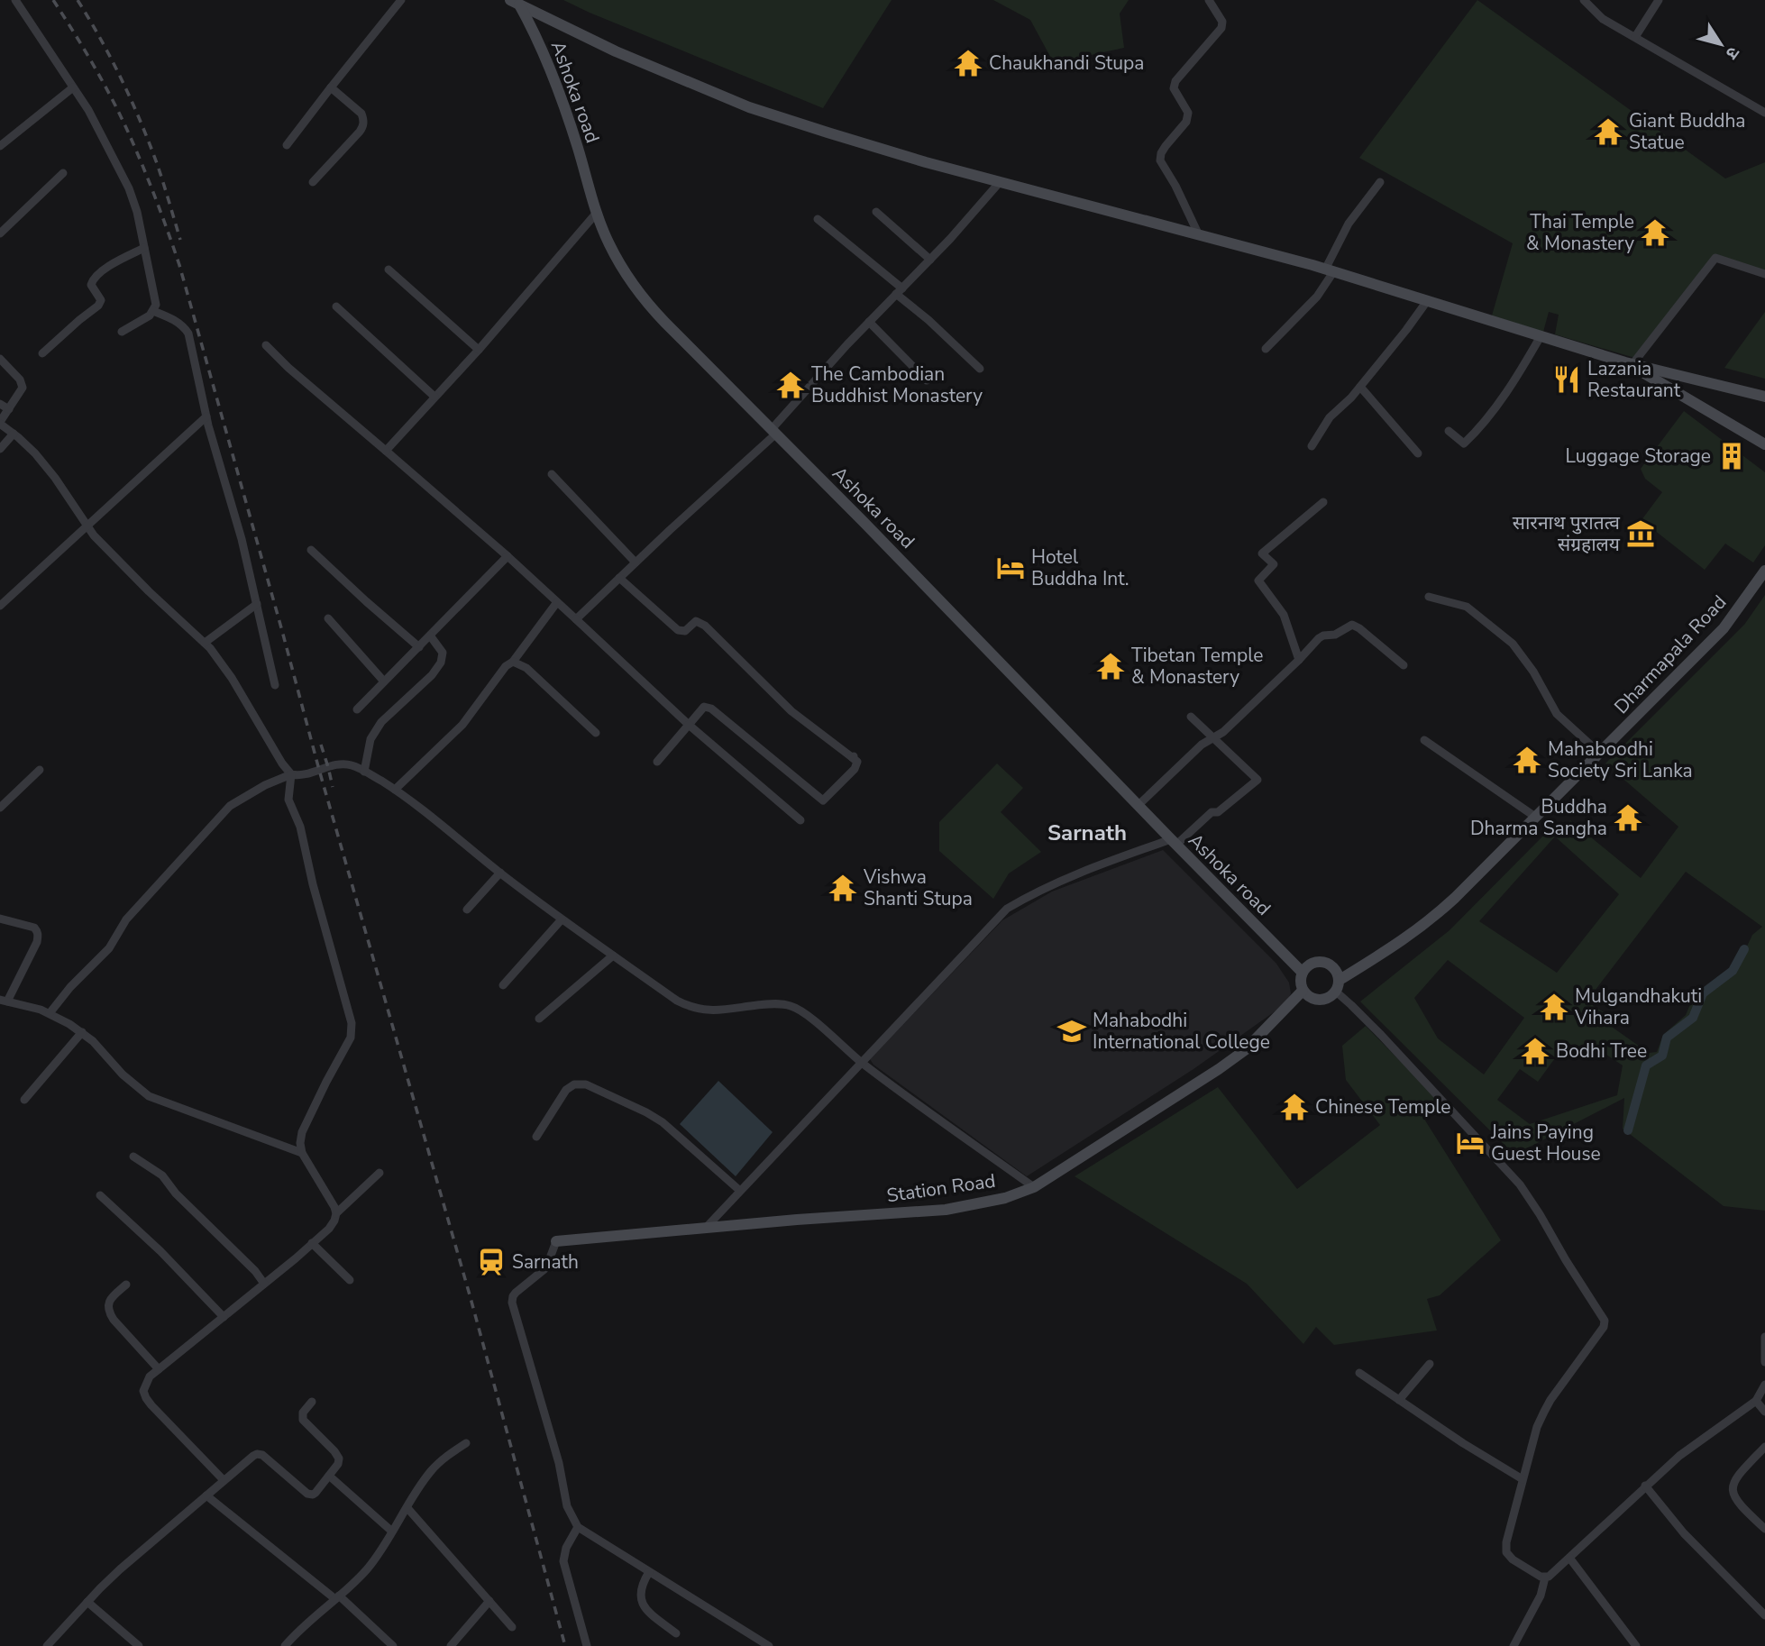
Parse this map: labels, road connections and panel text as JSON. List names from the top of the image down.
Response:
{
  "streets": {
    "street": ["Ashoka road", "Dharmapala Road", "Station Road"]
  },
  "crossings": [
    ["Ashoka road", "Dharmapala Road"],
    ["Ashoka road", "Station Road"],
    ["Dharmapala Road", "Station Road"]
  ],
  "districts": ["Sarnath"],
  "places": {
    "temple": [
      "Chaukhandi Stupa",
      "Giant Buddha Statue",
      "Thai Temple & Monastery",
      "The Cambodian Buddhist Monastery",
      "Tibetan Temple & Monastery",
      "Mahaboodhi Society Sri Lanka",
      "Buddha Dharma Sangha",
      "Vishwa Shanti Stupa",
      "Mulgandhakuti Vihara",
      "Bodhi Tree",
      "Chinese Temple"
    ],
    "restaurant": ["Lazania Restaurant"],
    "building": ["Luggage Storage"],
    "museum": ["सारनाथ पुरातत्व संग्रहालय"],
    "hotel": ["Hotel Buddha Int.", "Jains Paying Guest House"],
    "school or university": ["Mahabodhi International College"],
    "station": ["Sarnath"]
  },
  "north": "bottom right"
}
